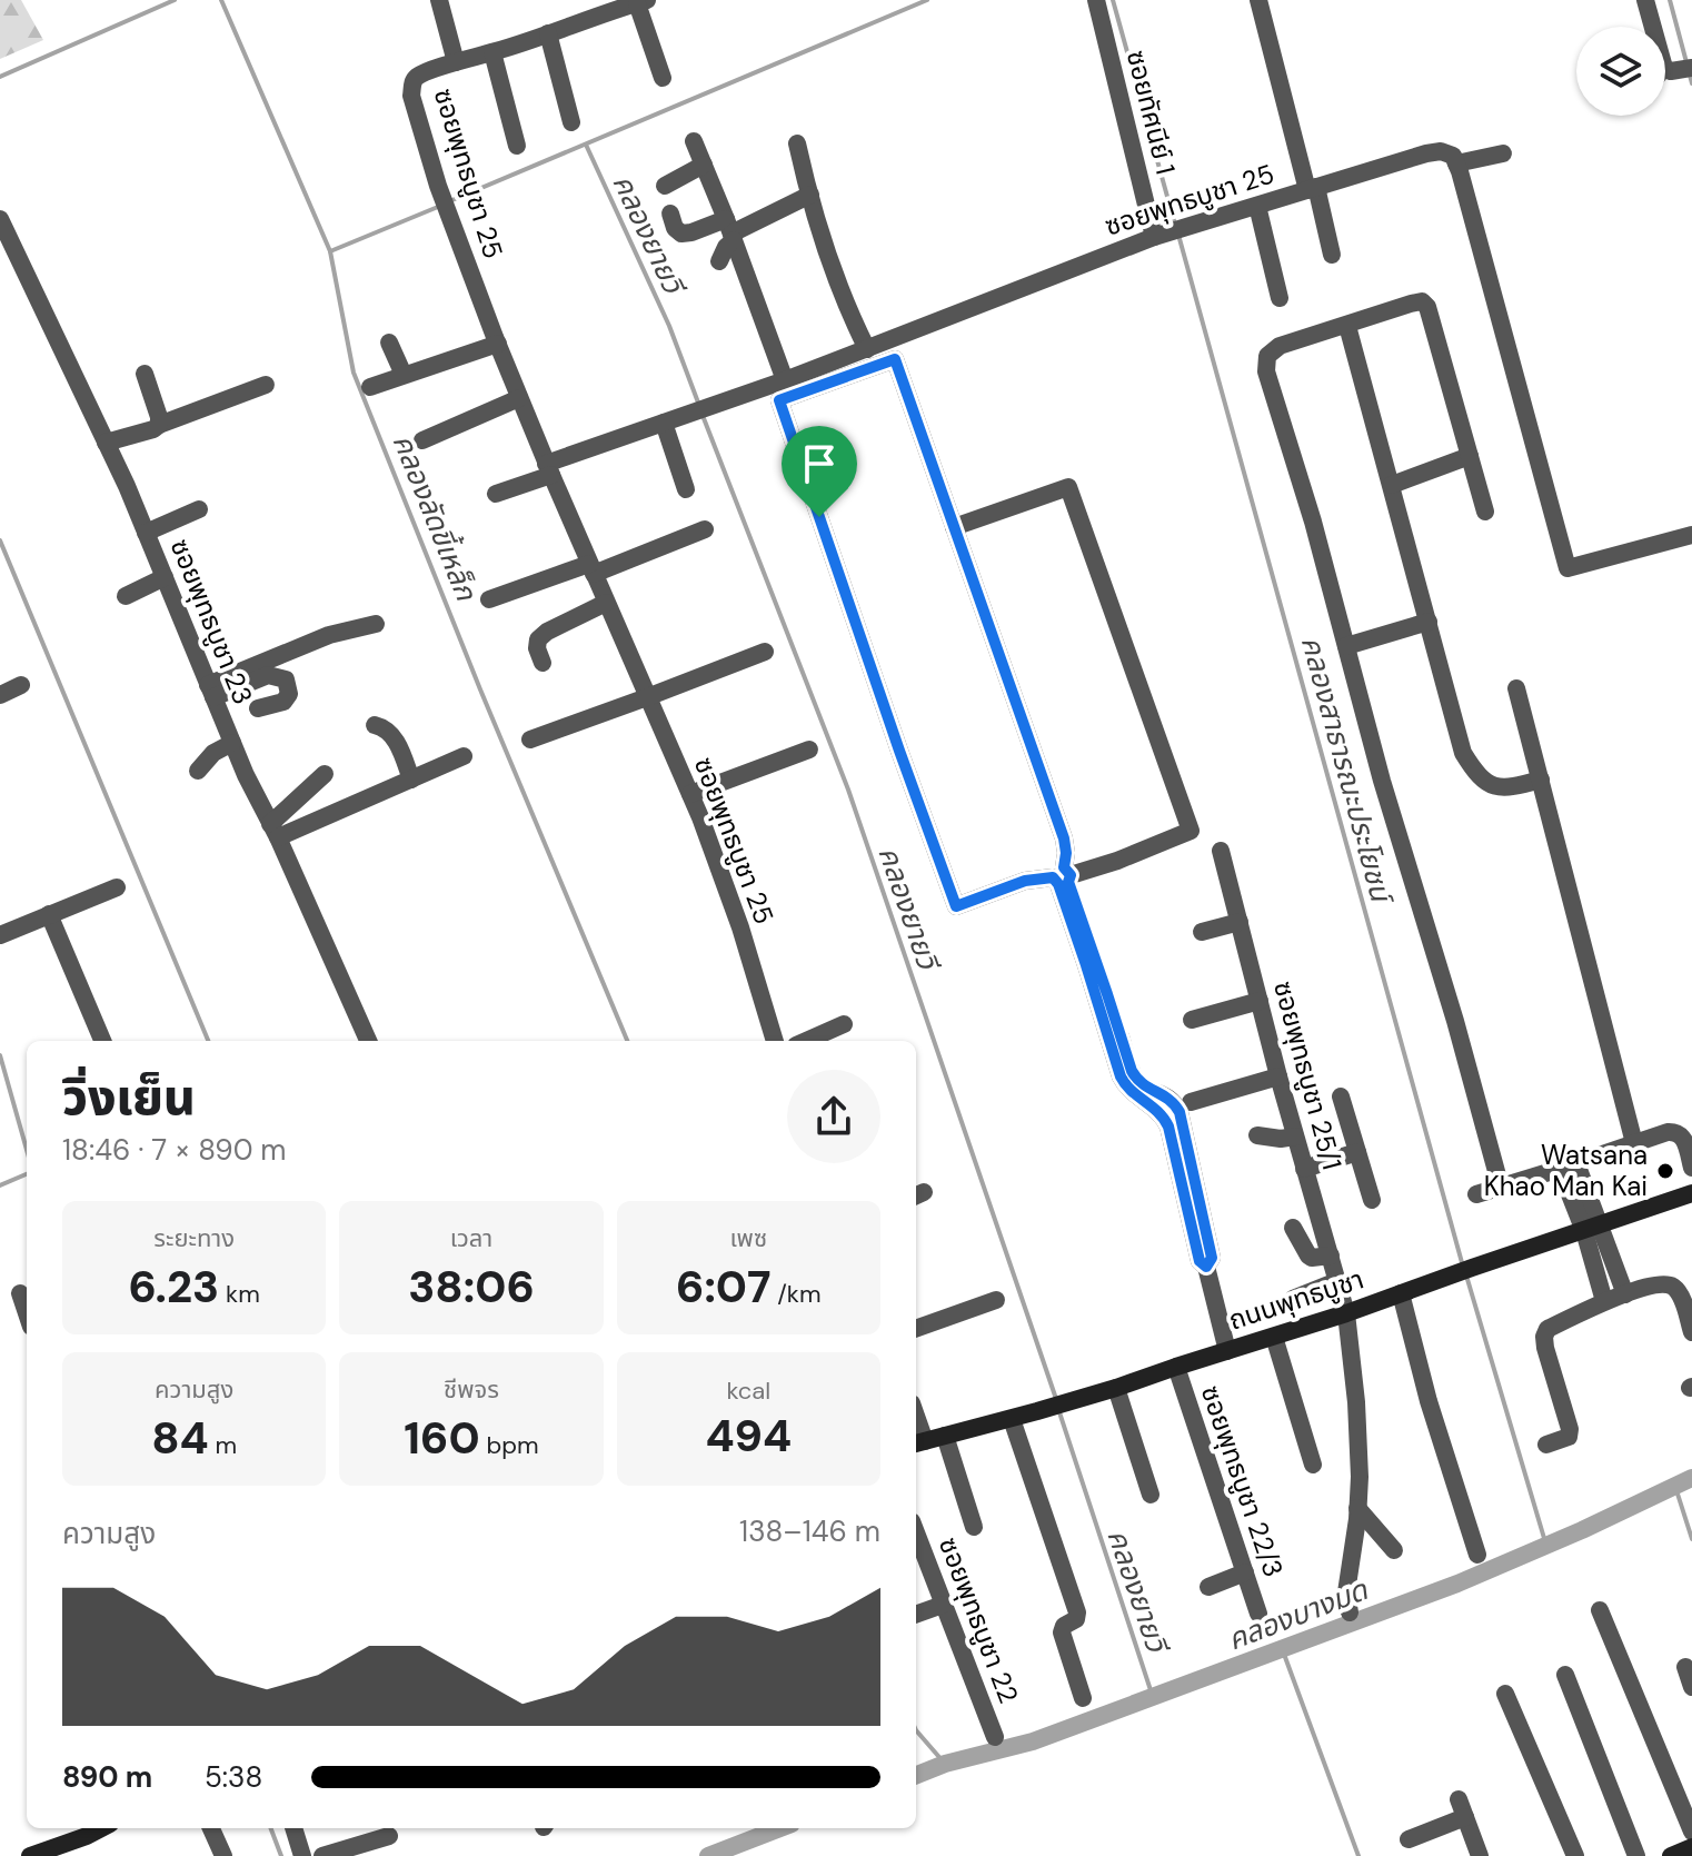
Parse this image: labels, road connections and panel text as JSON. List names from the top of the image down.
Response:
{
  "streets": {
    "main road": ["ถนนพุทธบูชา"],
    "street": [
      "ซอยทัศนีย์ 1",
      "ซอยพุทธบูชา 25",
      "ซอยพุทธบูชา 23",
      "ซอยพุทธบูชา 25/1",
      "ซอยพุทธบูชา 22/3",
      "ซอยพุทธบูชา 22"
    ]
  },
  "crossings": [
    ["ซอยทัศนีย์ 1", "ซอยพุทธบูชา 25"],
    ["ซอยพุทธบูชา 25/1", "ถนนพุทธบูชา"],
    ["ถนนพุทธบูชา", "ซอยพุทธบูชา 22/3"]
  ],
  "water": [
    "คลองยายวี",
    "คลองลัดขี้เหล็ก",
    "คลองสาธารณะประโยชน์",
    "คลองบางมด"
  ],
  "places": ["Watsana Khao Man Kai"],
  "page": {
    "heading": ["วิ่งเย็น", "18:46 · 7 × 890 m"],
    "stats": [
      ["ระยะทาง", "6.23 km"],
      ["เวลา", "38:06"],
      ["เพซ", "6:07 /km"],
      ["ความสูง", "84 m"],
      ["ชีพจร", "160 bpm"],
      ["kcal", "494"]
    ],
    "chart": ["ความสูง", "138–146 m"],
    "list": [
      {
        "name": "890 m",
        "note": "5:38"
      }
    ]
  }
}
